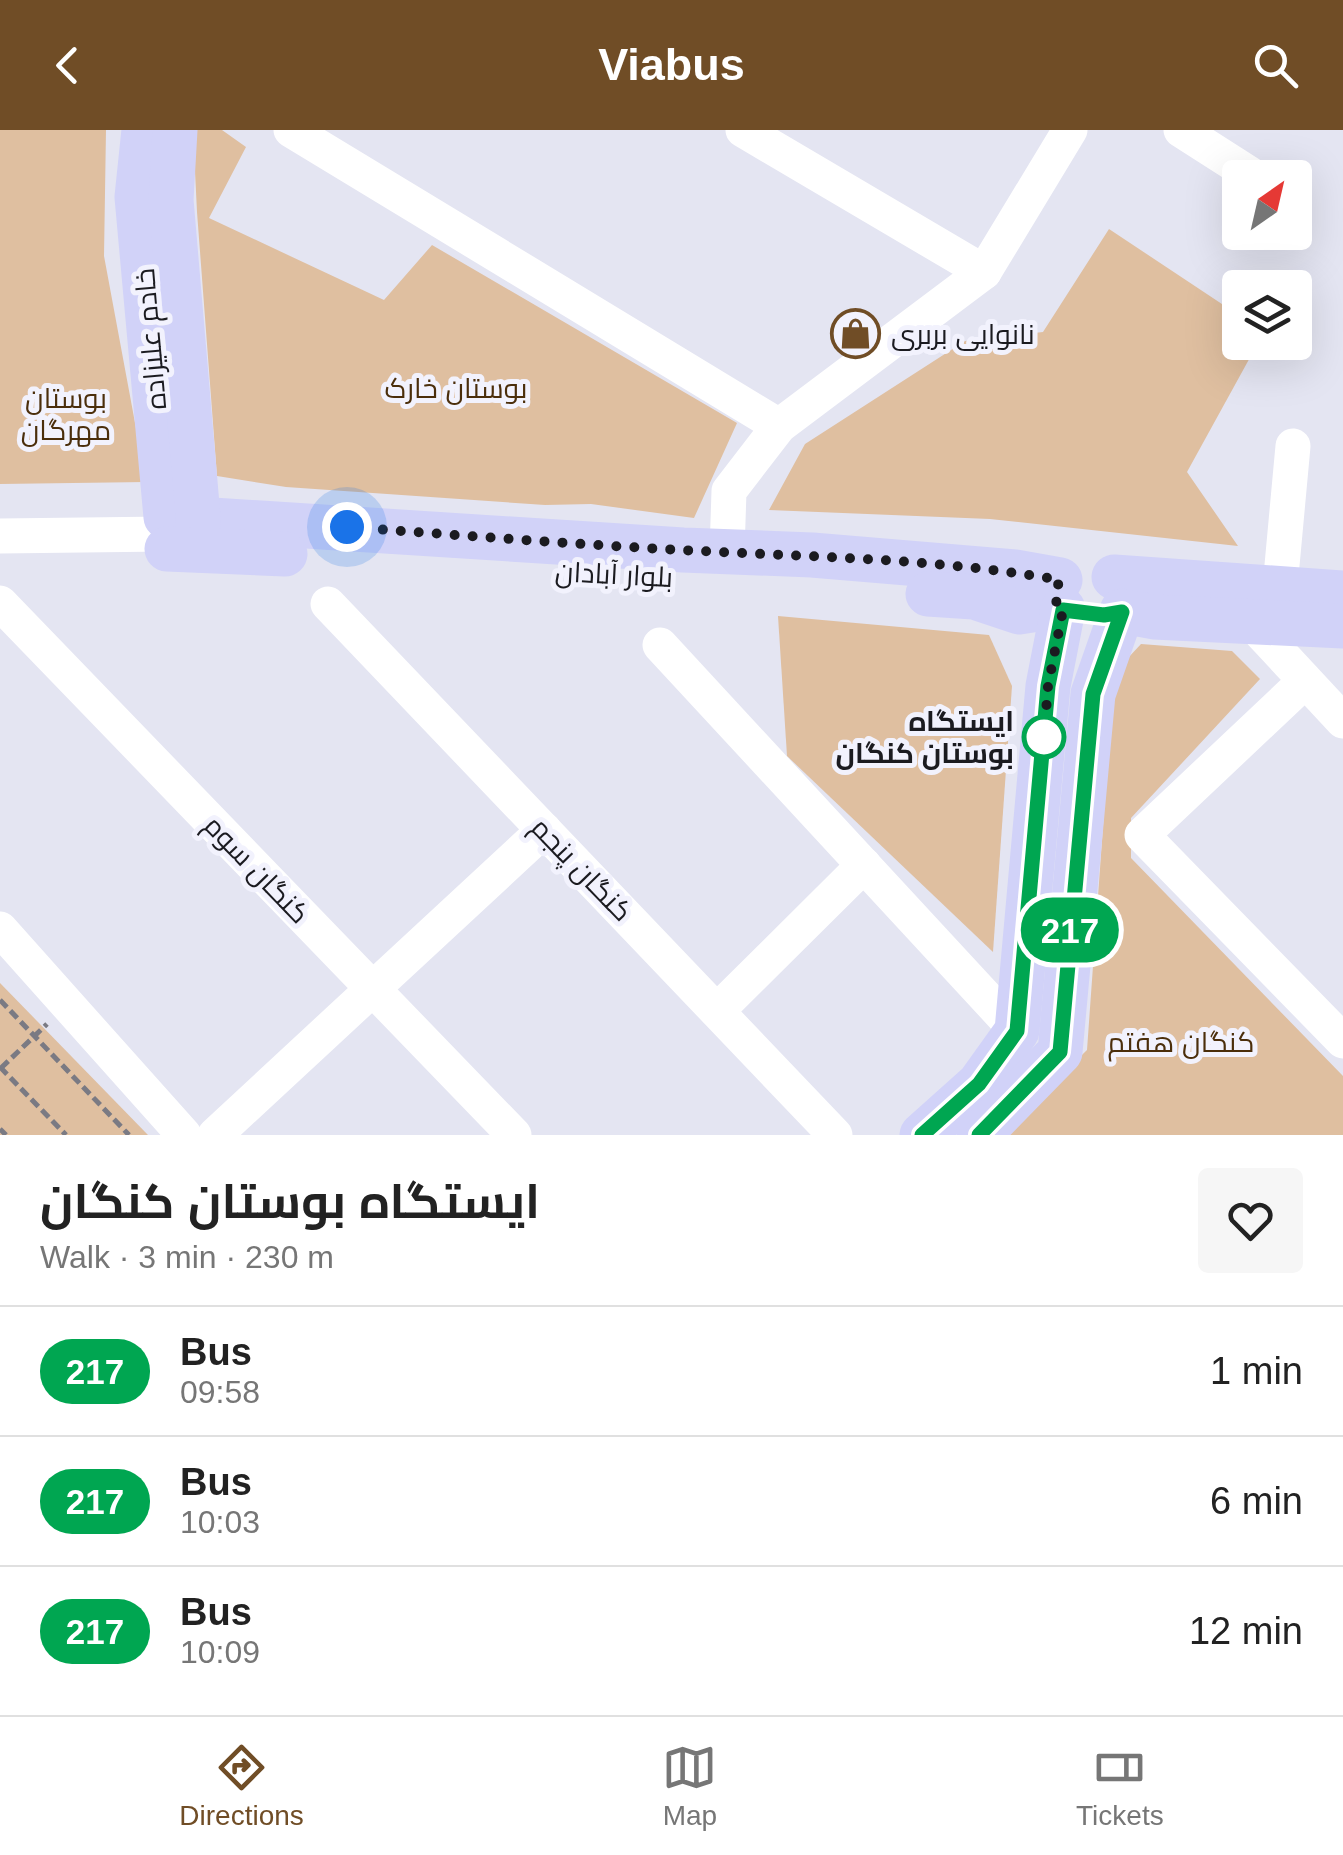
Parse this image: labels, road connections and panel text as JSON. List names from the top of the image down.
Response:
{
  "streets": {
    "main road": ["خادم علیزاده", "بلوار آبادان"],
    "street": ["کنگان سوم", "کنگان پنجم"]
  },
  "crossings": [
    ["خادم علیزاده", "بلوار آبادان"]
  ],
  "parks": ["بوستان خارک", "بوستان مهرگان", "کنگان هفتم"],
  "places": {
    "shop": ["نانوایی بربری"],
    "other": ["ایستگاه بوستان کنگان"]
  },
  "lines": ["bus line 217"],
  "north": "top right",
  "page": {
    "header": "Viabus",
    "on_map": "217",
    "heading": ["ایستگاه بوستان کنگان", "Walk · 3 min · 230 m"],
    "list": [
      {
        "mark": "217",
        "name": "Bus",
        "note": "09:58",
        "value": "1 min"
      },
      {
        "mark": "217",
        "name": "Bus",
        "note": "10:03",
        "value": "6 min"
      },
      {
        "mark": "217",
        "name": "Bus",
        "note": "10:09",
        "value": "12 min"
      }
    ],
    "tabs": ["Directions", "Map", "Tickets"]
  }
}
